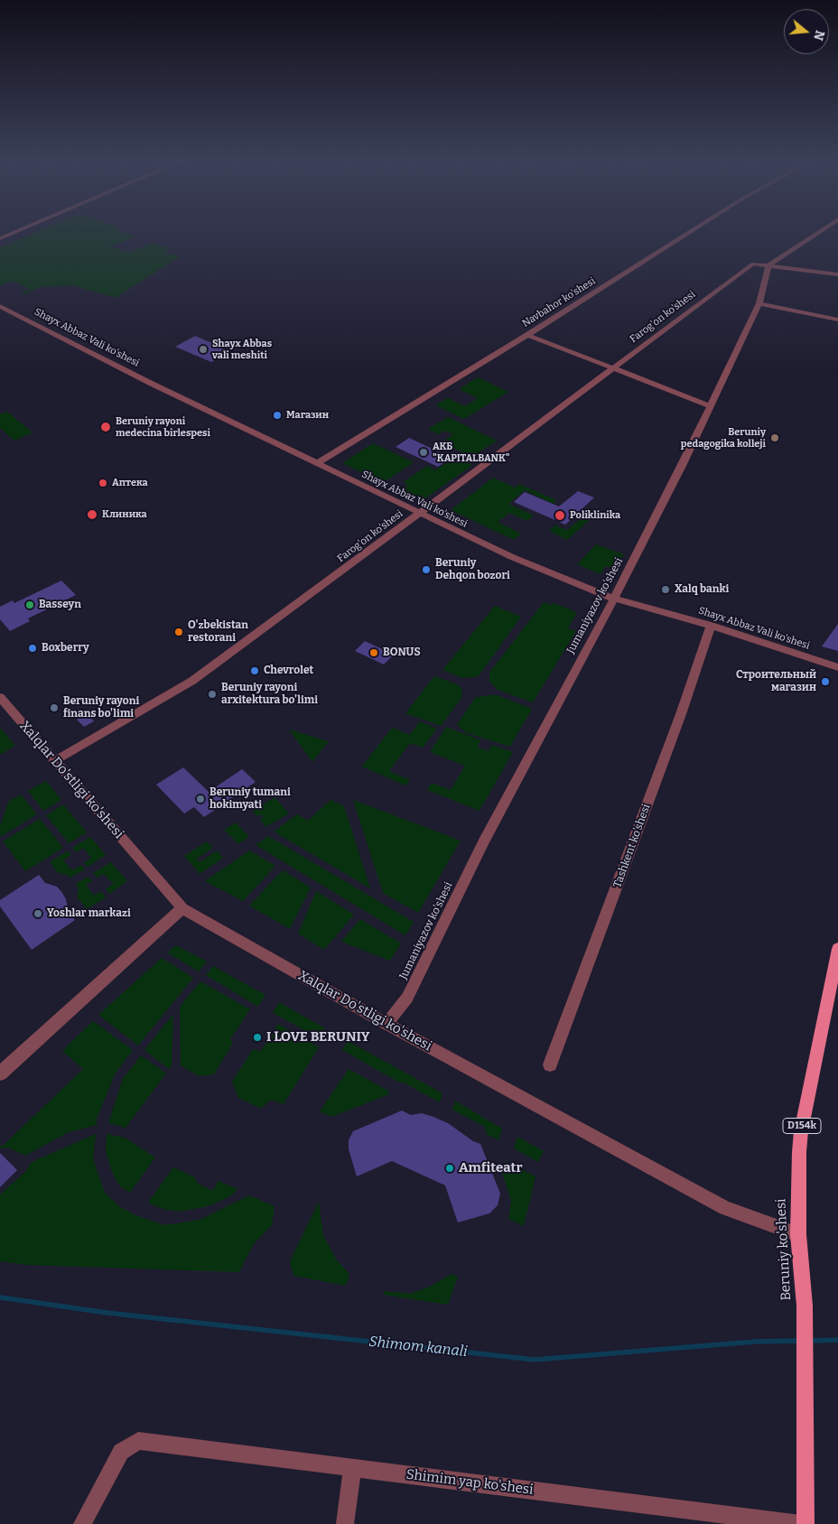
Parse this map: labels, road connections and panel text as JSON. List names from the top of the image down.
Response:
{
  "streets": {
    "main road": ["D154k", "Beruniy ko'shesi"],
    "street": [
      "Navbahor ko'shesi",
      "Farog'on ko'shesi",
      "Shayx Abbaz Vali ko'shesi",
      "Jumaniyazov ko'shesi",
      "Xalqlar Do'stligi ko'shesi",
      "Tashkent ko'shesi",
      "Shimim yap ko'shesi"
    ]
  },
  "crossings": [
    ["Navbahor ko'shesi", "Shayx Abbaz Vali ko'shesi"],
    ["Farog'on ko'shesi", "Shayx Abbaz Vali ko'shesi"],
    ["Farog'on ko'shesi", "Jumaniyazov ko'shesi"],
    ["Farog'on ko'shesi", "Xalqlar Do'stligi ko'shesi"],
    ["Shayx Abbaz Vali ko'shesi", "Jumaniyazov ko'shesi"],
    ["Shayx Abbaz Vali ko'shesi", "Tashkent ko'shesi"],
    ["Jumaniyazov ko'shesi", "Xalqlar Do'stligi ko'shesi"],
    ["Xalqlar Do'stligi ko'shesi", "Beruniy ko'shesi"]
  ],
  "water": ["Shimom kanali"],
  "places": [
    "Shayx Abbas vali meshiti",
    "Магазин",
    "Beruniy rayoni medecina birlespesi",
    "Beruniy pedagogika kolleji",
    "АКБ \"KAPITALBANK\"",
    "Аптека",
    "Клиника",
    "Poliklinika",
    "Beruniy Dehqon bozori",
    "Xalq banki",
    "Basseyn",
    "O'zbekistan restorani",
    "Boxberry",
    "BONUS",
    "Chevrolet",
    "Строительный магазин",
    "Beruniy rayoni arxitektura bo'limi",
    "Beruniy rayoni finans bo'limi",
    "Beruniy tumani hokimyati",
    "Yoshlar markazi",
    "I LOVE BERUNIY",
    "Amfiteatr"
  ],
  "north": "right"
}
